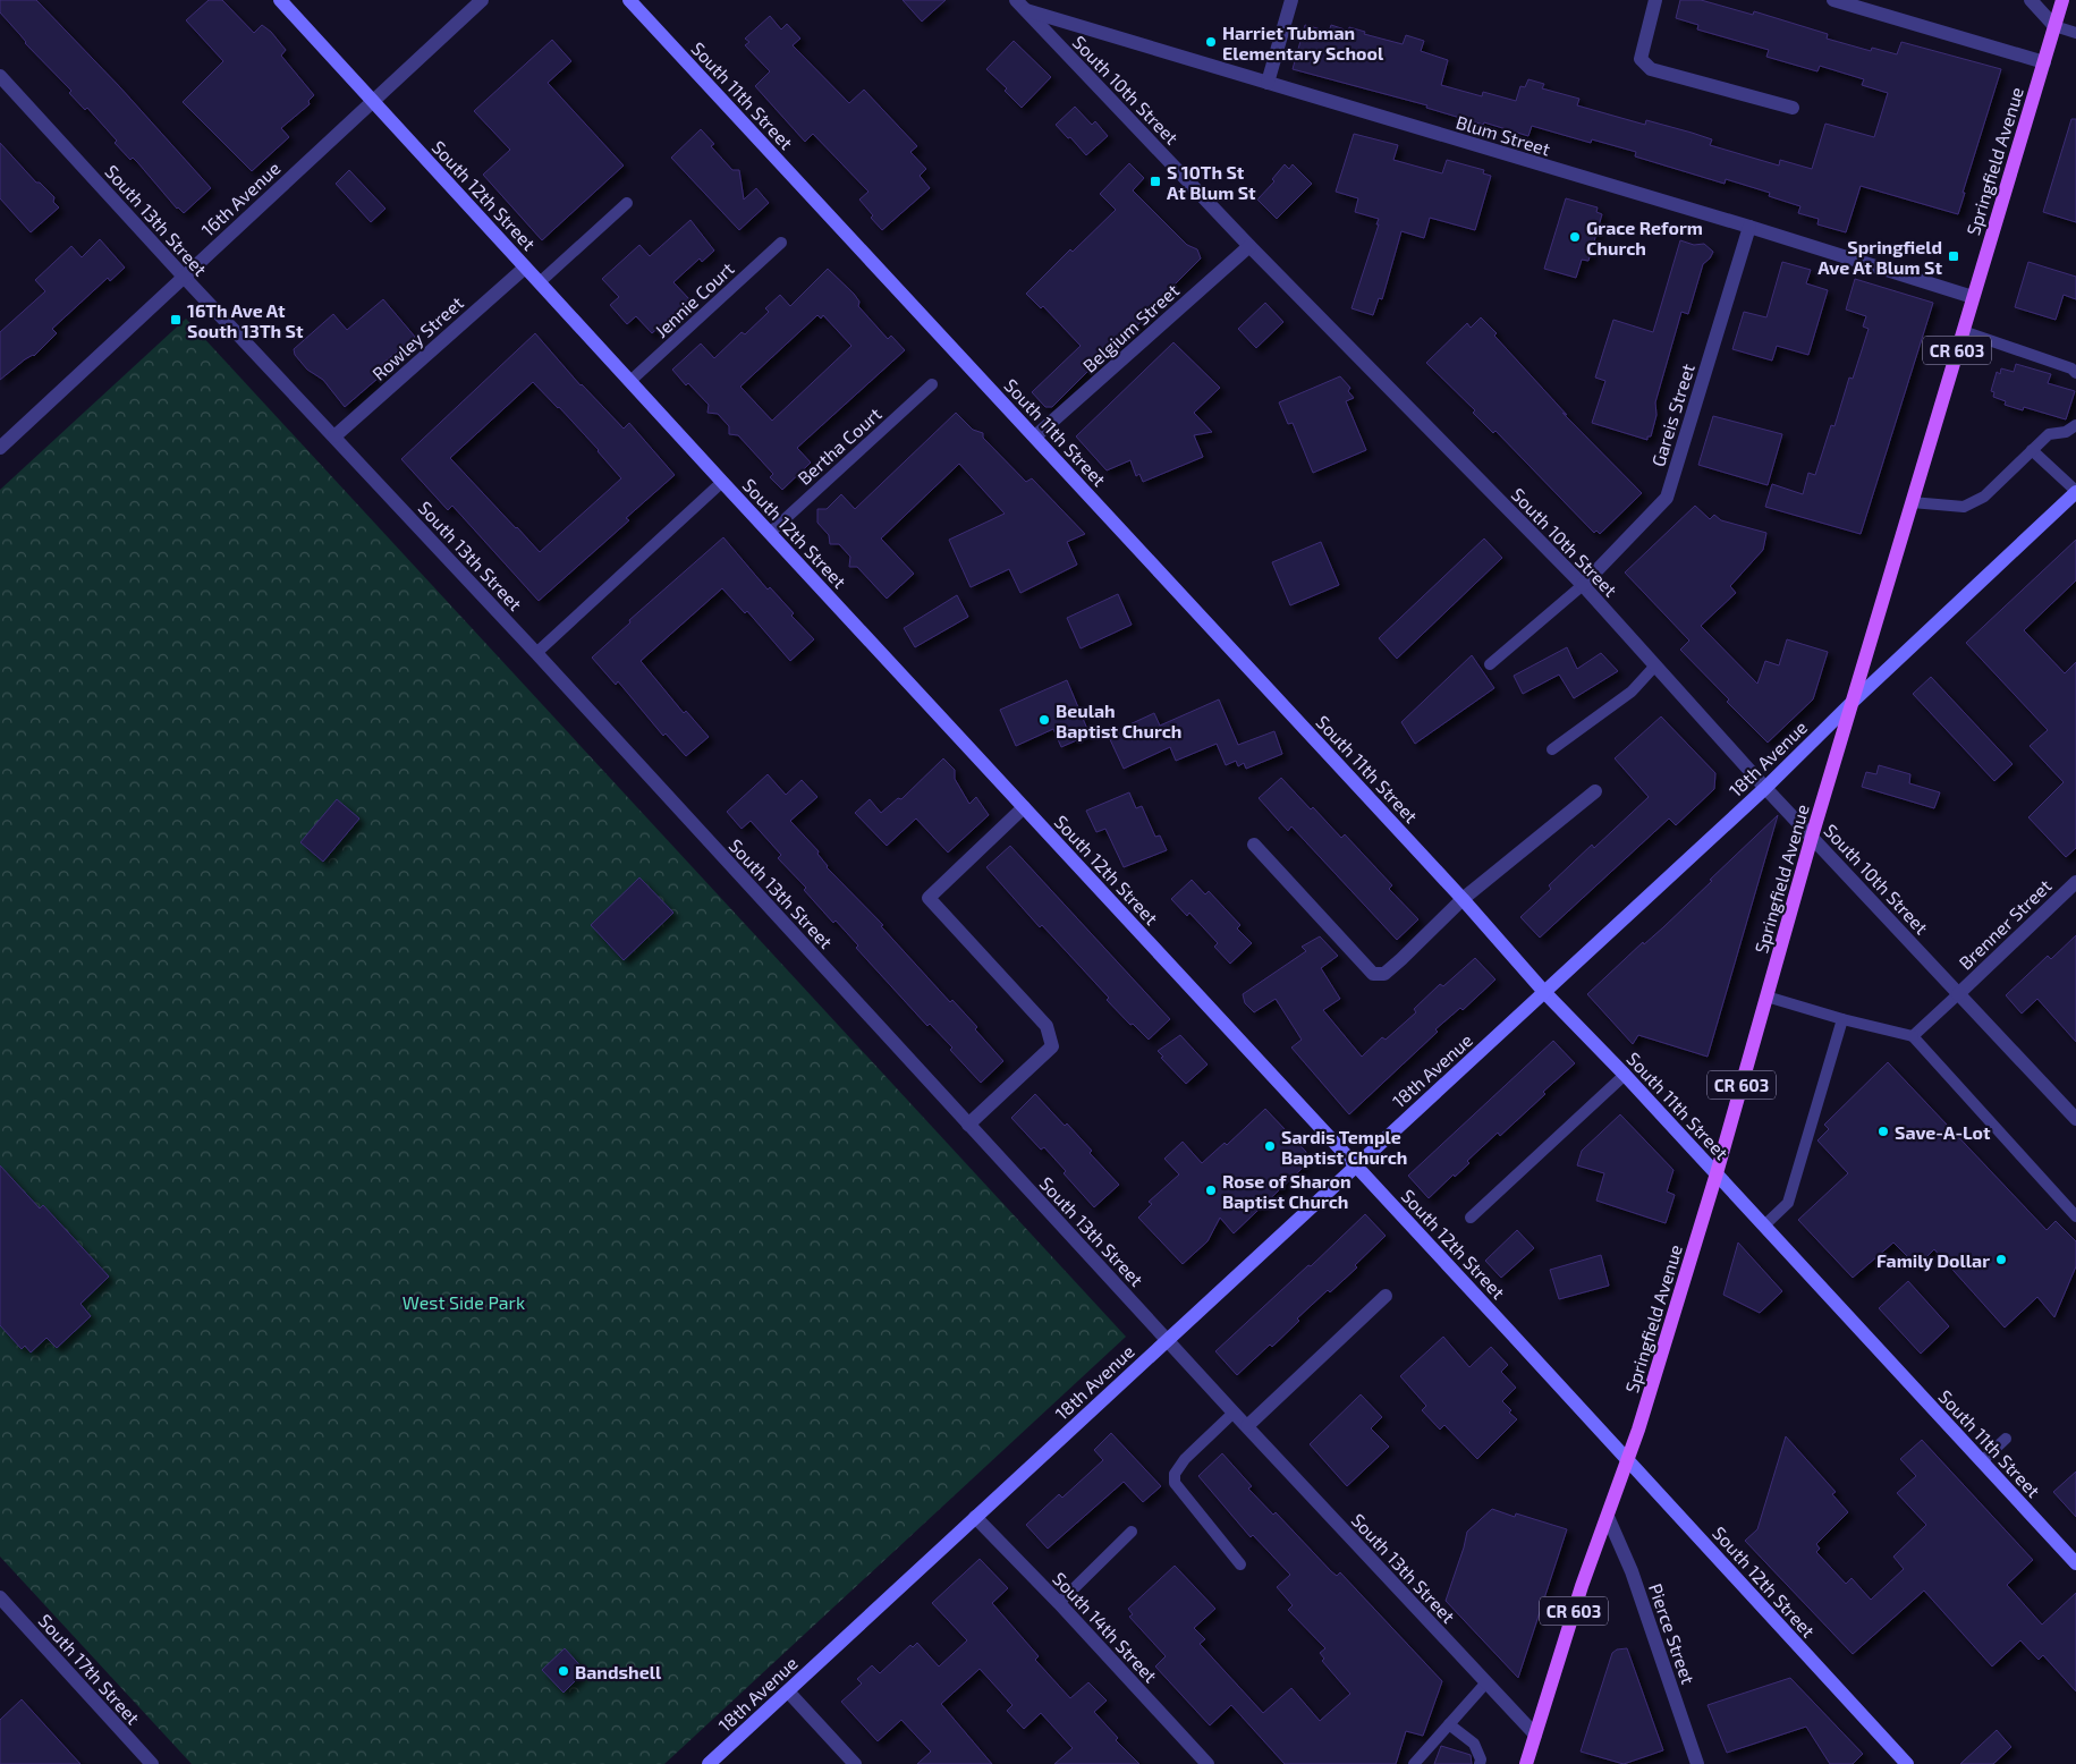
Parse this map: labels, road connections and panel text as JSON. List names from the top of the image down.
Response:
{
  "streets": {
    "main road": ["Springfield Avenue", "CR 603"],
    "street": [
      "South 10th Street",
      "South 11th Street",
      "Blum Street",
      "South 12th Street",
      "16th Avenue",
      "South 13th Street",
      "Belgium Street",
      "Rowley Street",
      "Gareis Street",
      "18th Avenue",
      "Brenner Street",
      "South 14th Street",
      "Pierce Street",
      "South 17th Street"
    ],
    "lane": ["Jennie Court", "Bertha Court"]
  },
  "crossings": [
    ["South 10th Street", "Blum Street"],
    ["South 10th Street", "Springfield Avenue"],
    ["South 10th Street", "Belgium Street"],
    ["South 10th Street", "Gareis Street"],
    ["South 10th Street", "18th Avenue"],
    ["South 10th Street", "Brenner Street"],
    ["South 11th Street", "Springfield Avenue"],
    ["South 11th Street", "Belgium Street"],
    ["South 11th Street", "18th Avenue"],
    ["Blum Street", "Springfield Avenue"],
    ["Blum Street", "Gareis Street"],
    ["Springfield Avenue", "South 12th Street"],
    ["Springfield Avenue", "South 13th Street"],
    ["Springfield Avenue", "18th Avenue"],
    ["Springfield Avenue", "Pierce Street"],
    ["South 12th Street", "16th Avenue"],
    ["South 12th Street", "Jennie Court"],
    ["South 12th Street", "Rowley Street"],
    ["South 12th Street", "Bertha Court"],
    ["South 12th Street", "18th Avenue"],
    ["16th Avenue", "South 13th Street"],
    ["South 13th Street", "Rowley Street"],
    ["South 13th Street", "18th Avenue"],
    ["18th Avenue", "South 14th Street"]
  ],
  "parks": ["West Side Park"],
  "places": {
    "other": [
      "Harriet Tubman Elementary School",
      "Grace Reform Church",
      "Beulah Baptist Church",
      "Save-A-Lot",
      "Sardis Temple Baptist Church",
      "Rose of Sharon Baptist Church",
      "Family Dollar",
      "Bandshell"
    ],
    "transit": ["S 10Th St At Blum St", "Springfield Ave At Blum St", "16Th Ave At South 13Th St"]
  }
}
